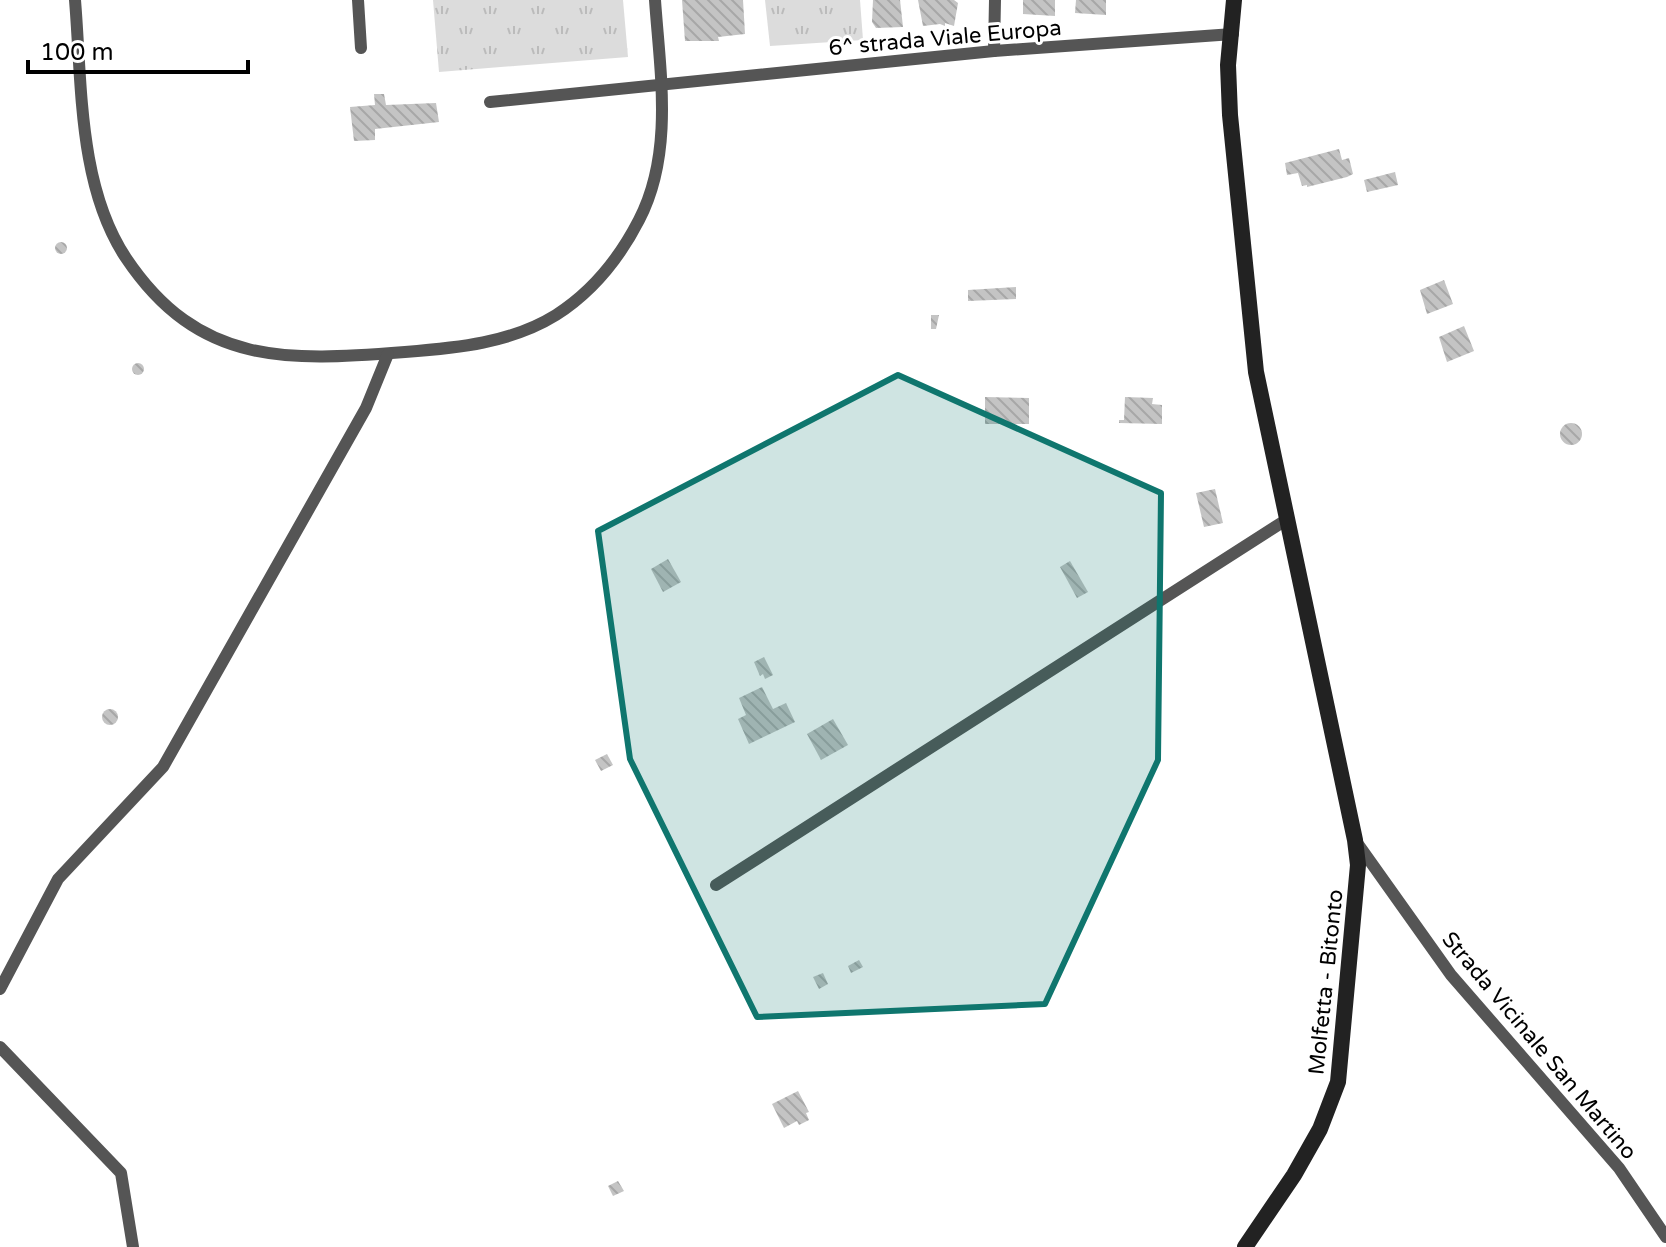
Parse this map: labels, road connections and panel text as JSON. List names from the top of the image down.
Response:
{
  "streets": {
    "street": ["6^ strada Viale Europa", "Molfetta - Bitonto", "Strada Vicinale San Martino"]
  },
  "crossings": [
    ["6^ strada Viale Europa", "Molfetta - Bitonto"],
    ["Molfetta - Bitonto", "Strada Vicinale San Martino"]
  ],
  "scale_bar": "100 m"
}
